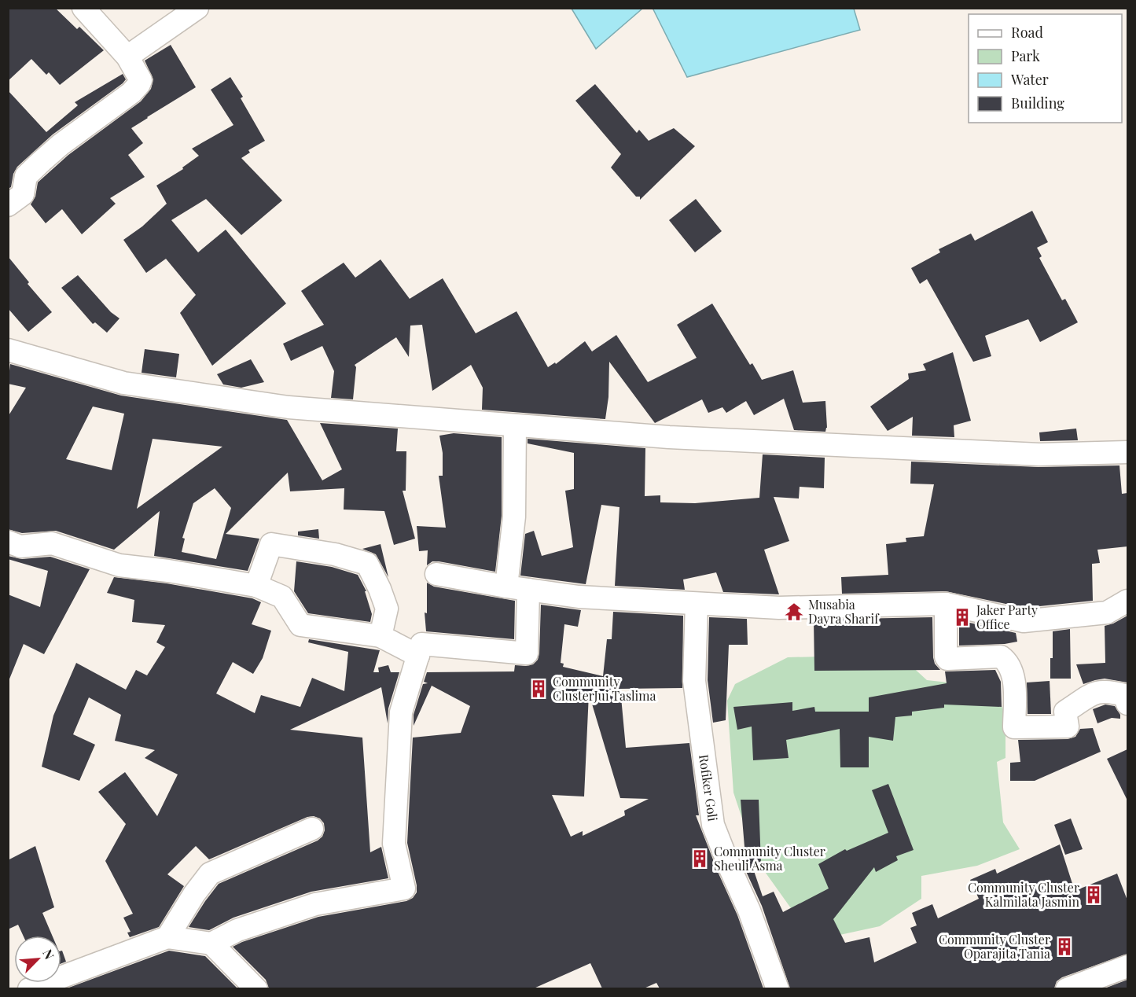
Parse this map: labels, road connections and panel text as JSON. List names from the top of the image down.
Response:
{
  "streets": {
    "street": ["Rofiker Goli"]
  },
  "places": {
    "temple": ["Musabia Dayra Sharif"],
    "building": [
      "Jaker Party Office",
      "Community ClusterJui Taslima",
      "Community Cluster Sheuli Asma",
      "Community Cluster Kalmilata Jasmin",
      "Community Cluster Oparajita Tania"
    ]
  },
  "legend": [
    "Road",
    "Park",
    "Water",
    "Building"
  ],
  "north": "top right"
}
